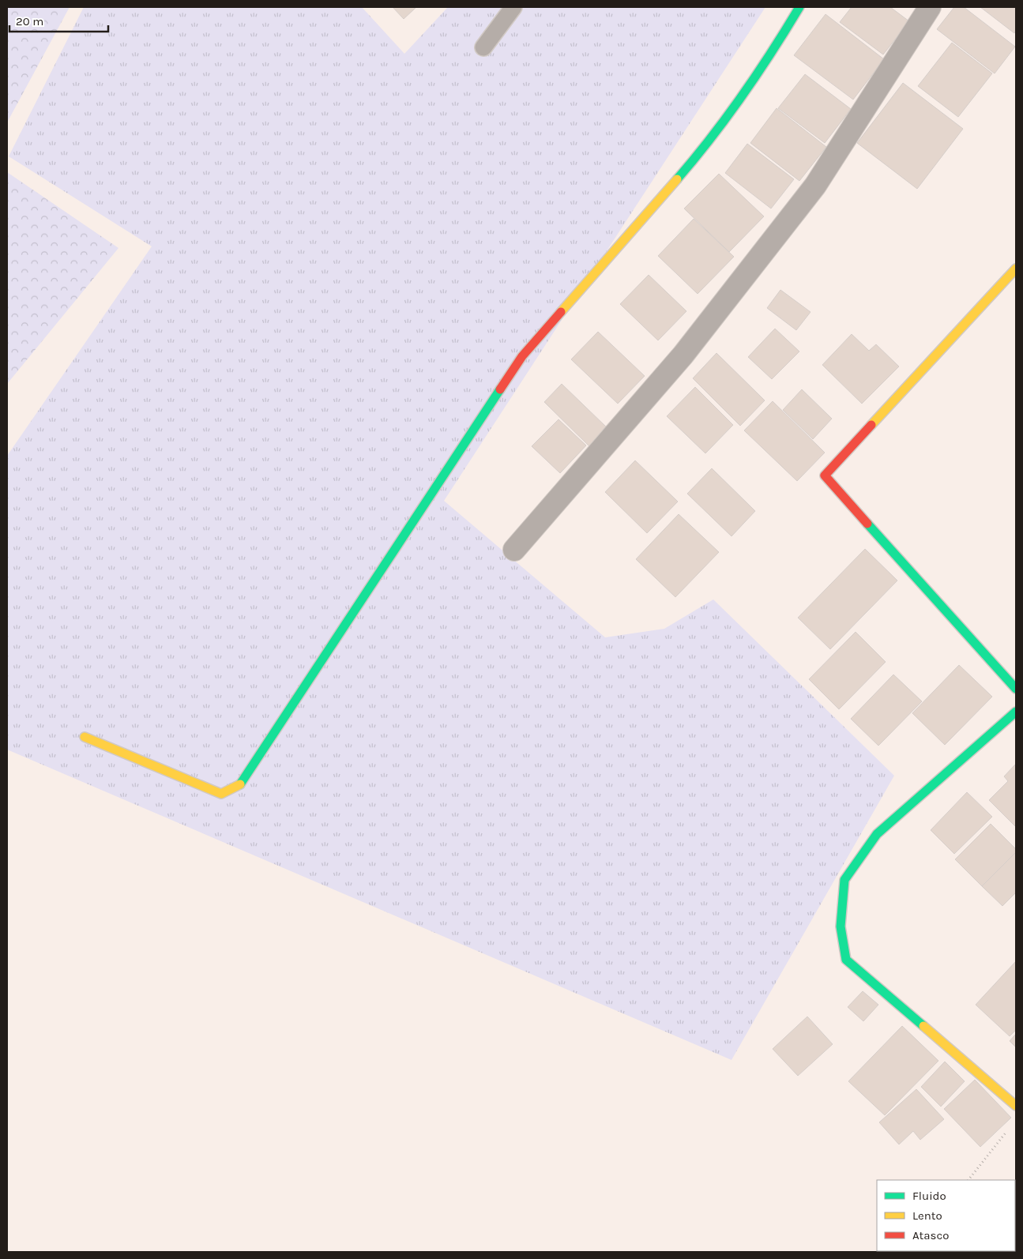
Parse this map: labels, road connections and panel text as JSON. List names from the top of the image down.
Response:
{
  "legend": ["Fluido", "Lento", "Atasco"],
  "scale_bar": "20 m"
}
